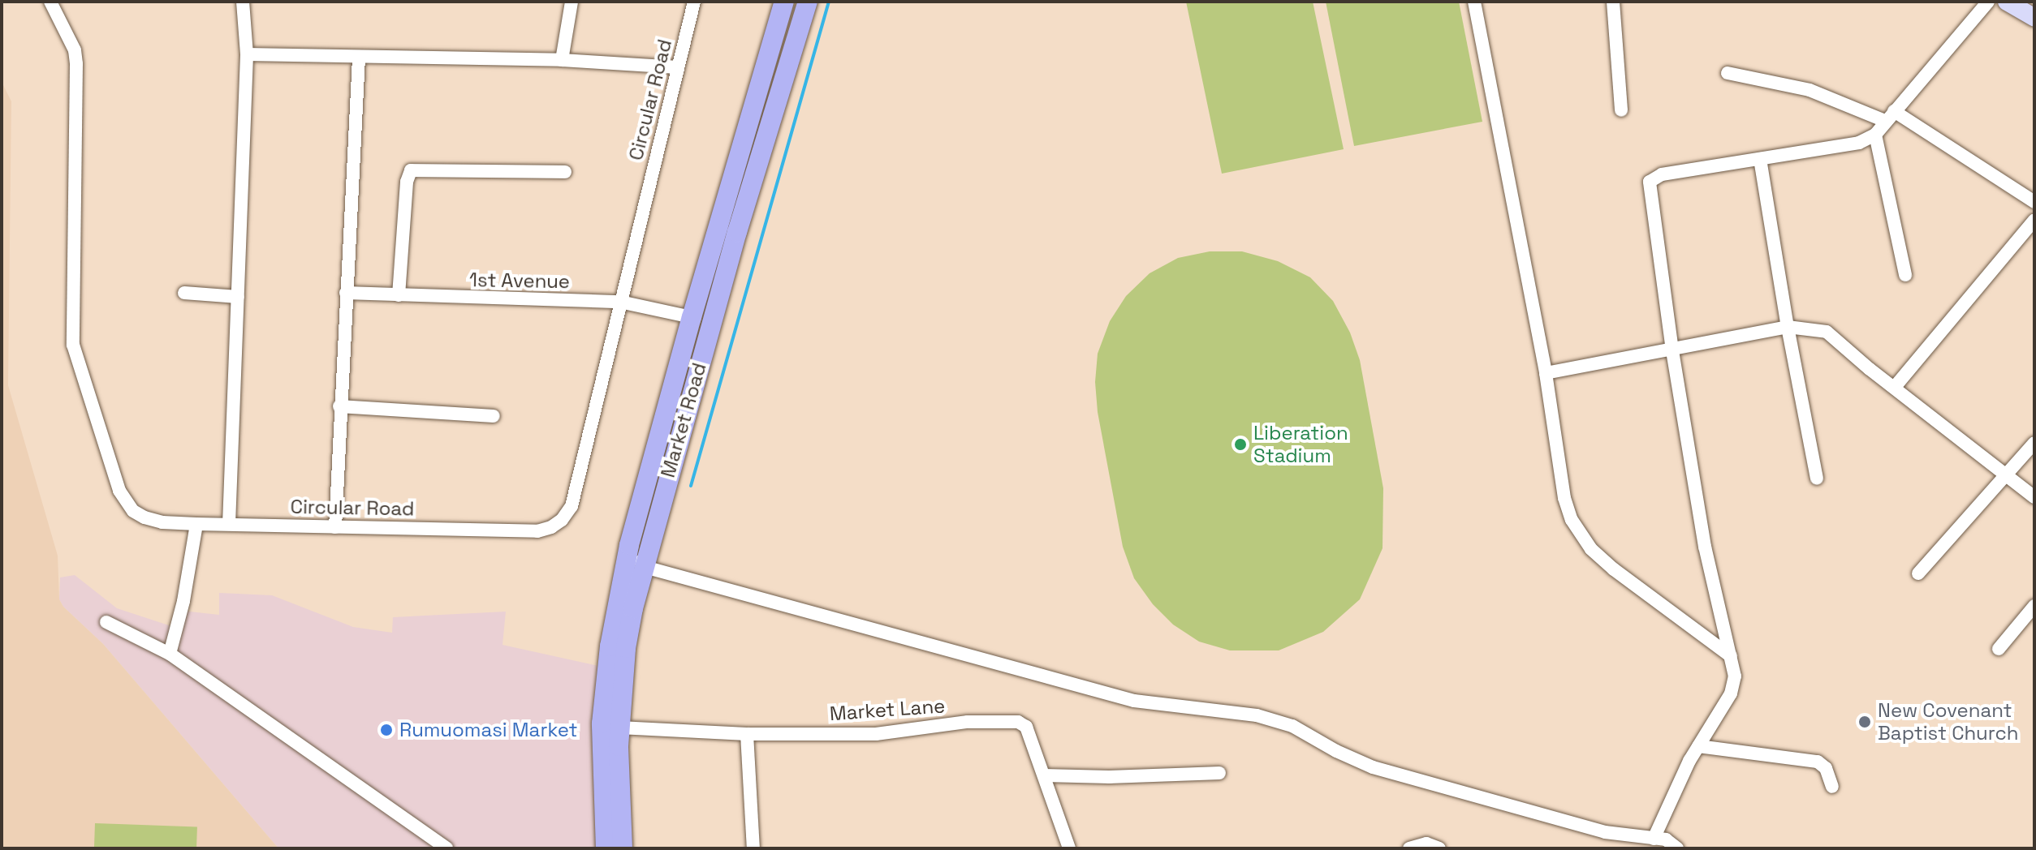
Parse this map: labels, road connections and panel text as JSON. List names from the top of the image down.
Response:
{
  "streets": {
    "main road": ["Market Road"],
    "street": ["Circular Road", "1st Avenue", "Market Lane"]
  },
  "crossings": [
    ["Circular Road", "1st Avenue"],
    ["1st Avenue", "Market Road"],
    ["Market Road", "Market Lane"]
  ],
  "places": ["Liberation Stadium", "New Covenant Baptist Church", "Rumuomasi Market"]
}
